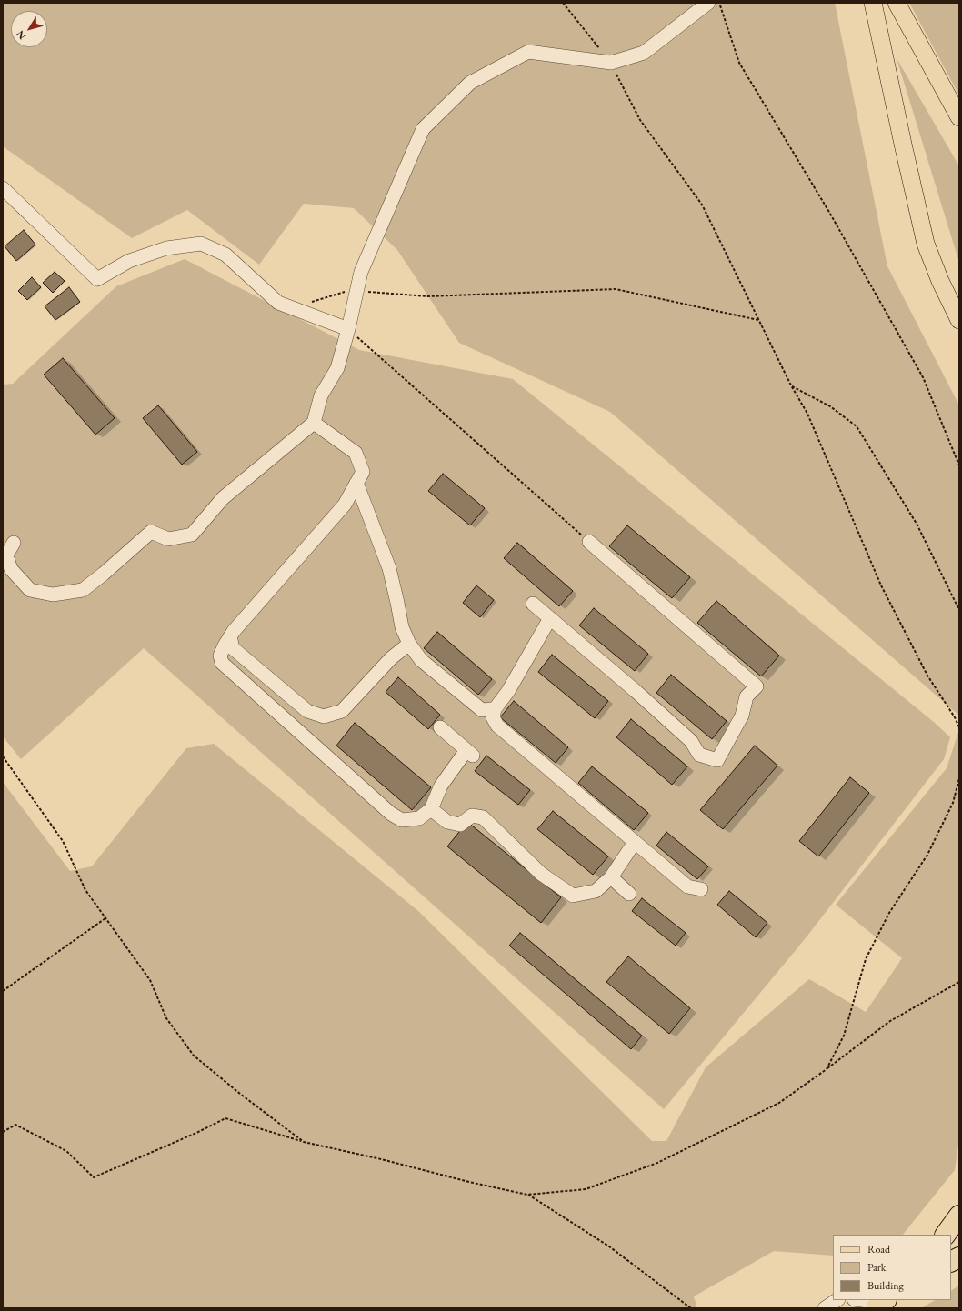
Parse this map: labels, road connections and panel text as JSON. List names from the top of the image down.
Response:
{
  "legend": ["Road", "Park", "Building"],
  "north": "bottom left"
}
